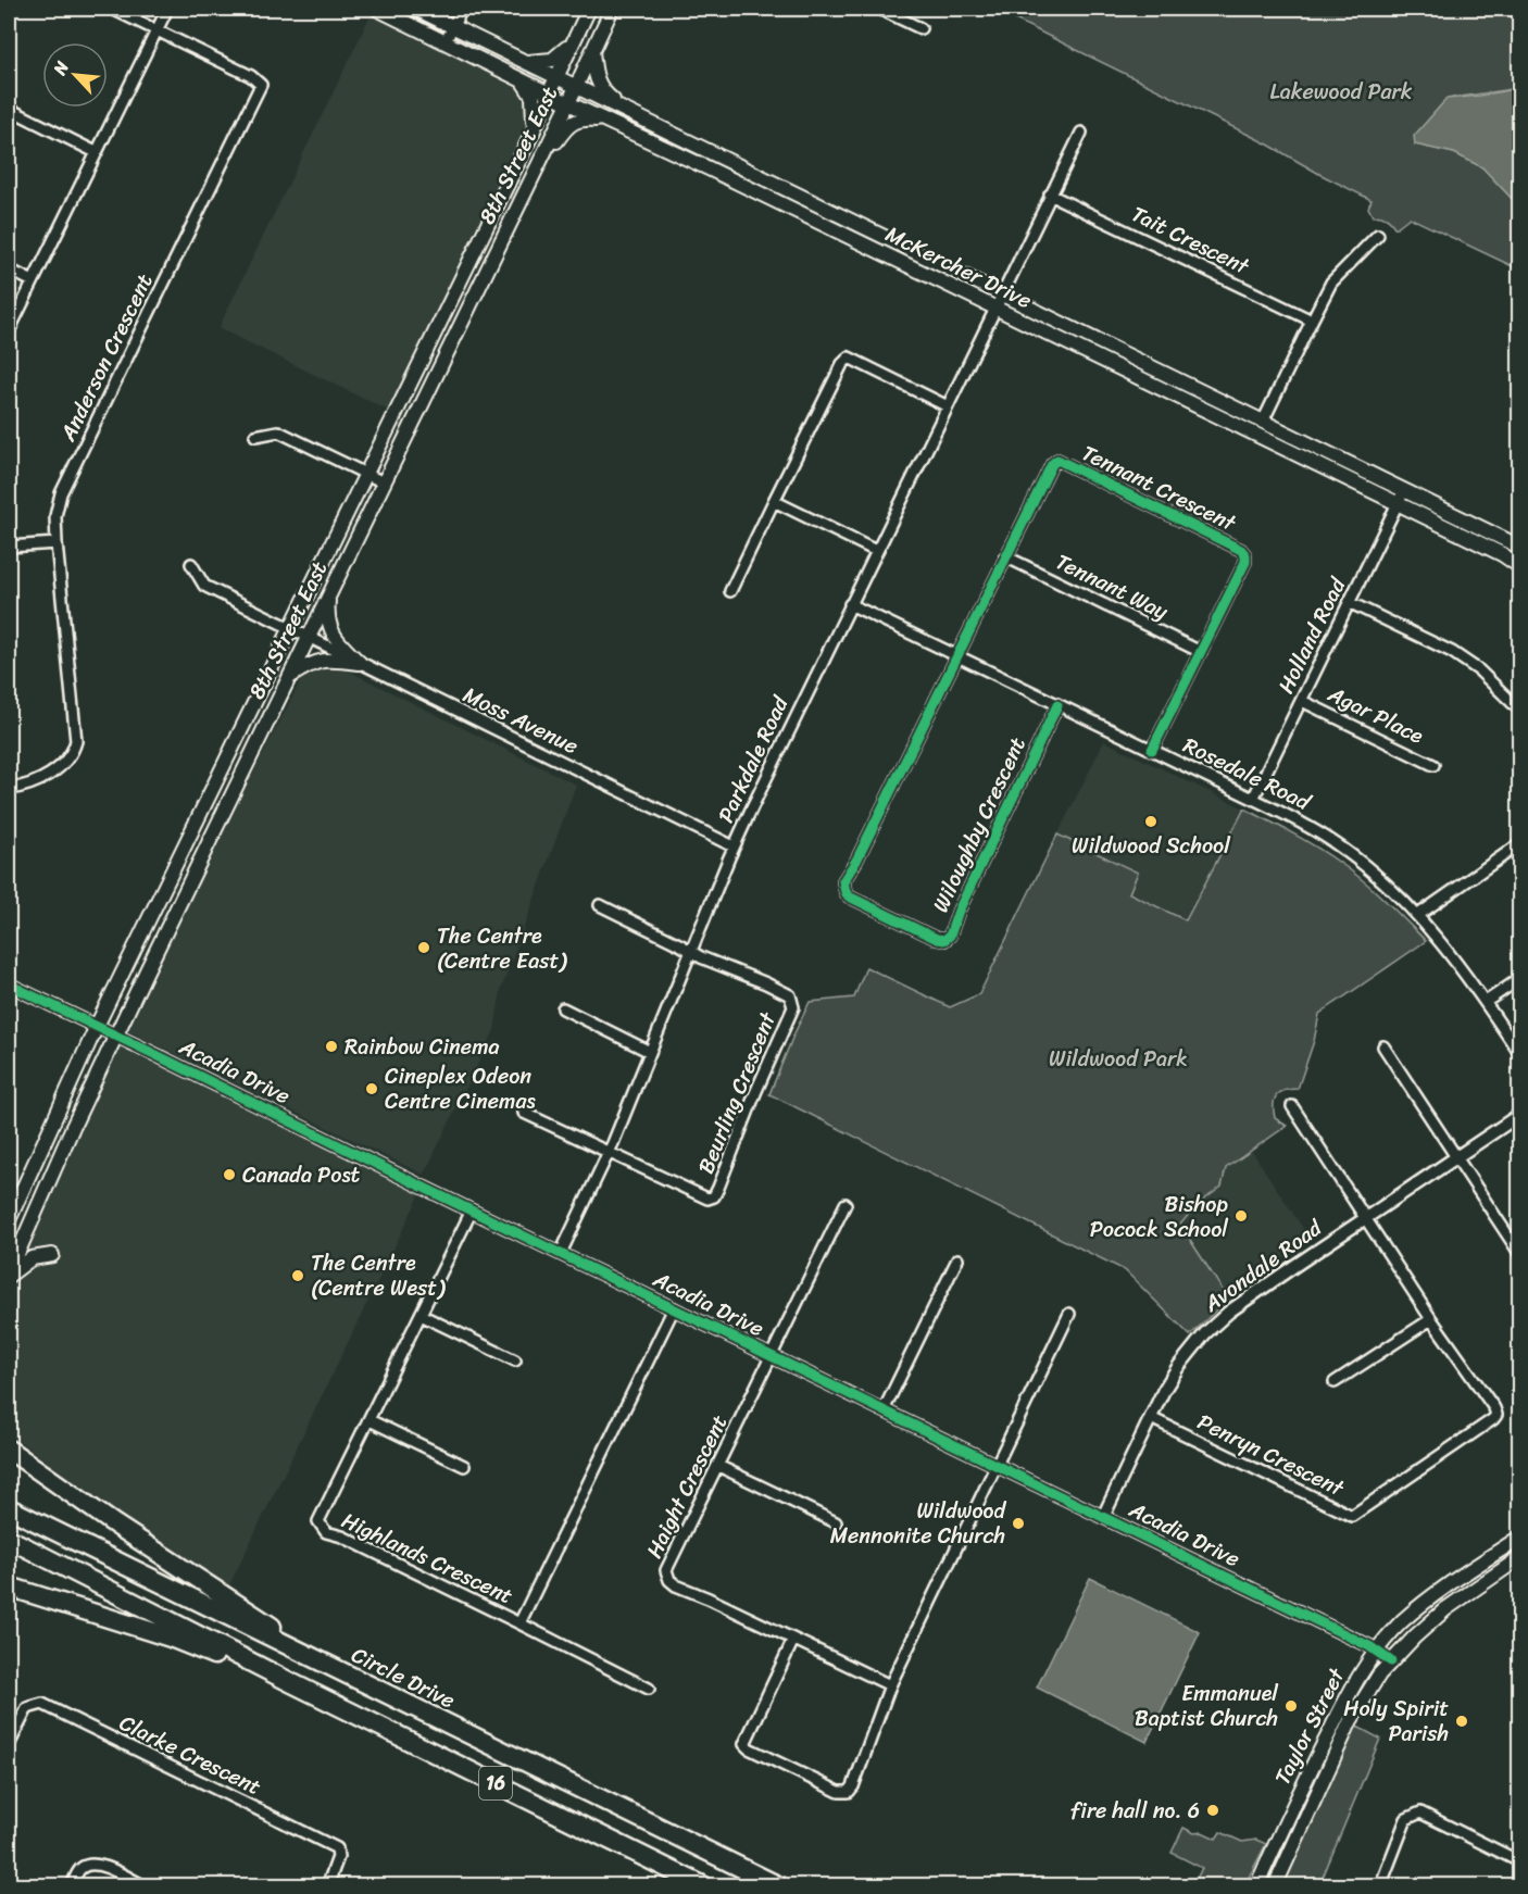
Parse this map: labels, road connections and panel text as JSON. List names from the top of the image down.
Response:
{
  "streets": {
    "highway": ["Circle Drive", "16"],
    "main road": ["8th Street East", "McKercher Drive", "Taylor Street"],
    "street": [
      "Tait Crescent",
      "Anderson Crescent",
      "Tennant Crescent",
      "Tennant Way",
      "Holland Road",
      "Agar Place",
      "Moss Avenue",
      "Parkdale Road",
      "Rosedale Road",
      "Wiloughby Crescent",
      "Acadia Drive",
      "Beurling Crescent",
      "Avondale Road",
      "Penryn Crescent",
      "Haight Crescent",
      "Highlands Crescent",
      "Clarke Crescent"
    ]
  },
  "crossings": [
    ["8th Street East", "McKercher Drive"],
    ["8th Street East", "Moss Avenue"],
    ["8th Street East", "Acadia Drive"],
    ["McKercher Drive", "Holland Road"],
    ["McKercher Drive", "Parkdale Road"],
    ["Tennant Crescent", "Tennant Way"],
    ["Tennant Crescent", "Rosedale Road"],
    ["Tennant Crescent", "Wiloughby Crescent"],
    ["Holland Road", "Agar Place"],
    ["Holland Road", "Rosedale Road"],
    ["Moss Avenue", "Parkdale Road"],
    ["Parkdale Road", "Rosedale Road"],
    ["Parkdale Road", "Acadia Drive"],
    ["Parkdale Road", "Beurling Crescent"],
    ["Rosedale Road", "Wiloughby Crescent"],
    ["Acadia Drive", "Avondale Road"],
    ["Acadia Drive", "Haight Crescent"],
    ["Acadia Drive", "Highlands Crescent"],
    ["Acadia Drive", "Taylor Street"],
    ["Avondale Road", "Penryn Crescent"]
  ],
  "parks": ["Lakewood Park", "Wildwood Park"],
  "places": [
    "Wildwood School",
    "The Centre (Centre East)",
    "Rainbow Cinema",
    "Cineplex Odeon Centre Cinemas",
    "Canada Post",
    "Bishop Pocock School",
    "The Centre (Centre West)",
    "Wildwood Mennonite Church",
    "Emmanuel Baptist Church",
    "Holy Spirit Parish",
    "fire hall no. 6"
  ],
  "north": "top left"
}
